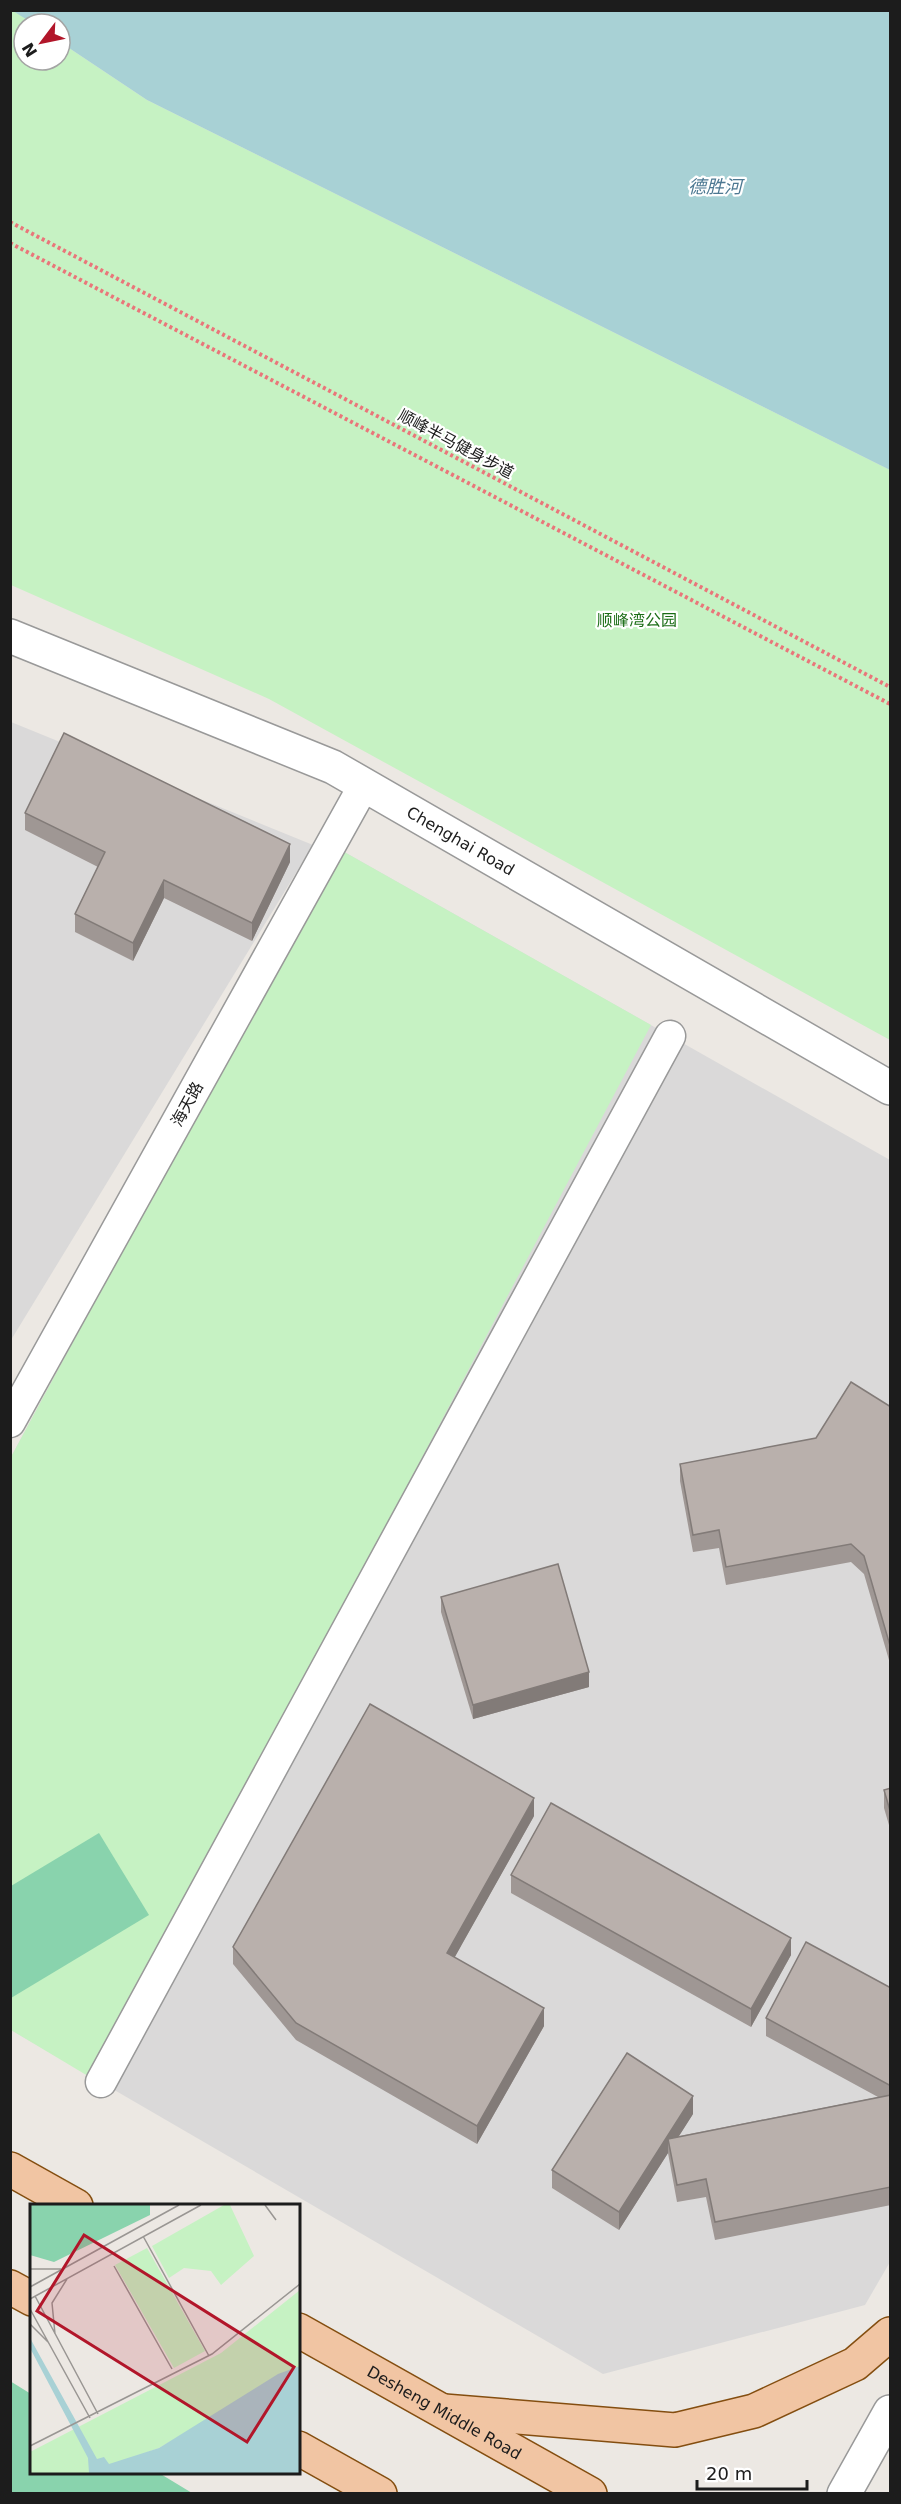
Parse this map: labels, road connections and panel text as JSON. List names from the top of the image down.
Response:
{
  "streets": {
    "main road": ["Desheng Middle Road"],
    "street": ["Chenghai Road", "海天路"],
    "path": ["顺峰半马健身步道"]
  },
  "crossings": [
    ["Chenghai Road", "海天路"]
  ],
  "water": ["德胜河"],
  "parks": ["顺峰湾公园"],
  "scale_bar": "20 m",
  "north": "bottom left"
}
